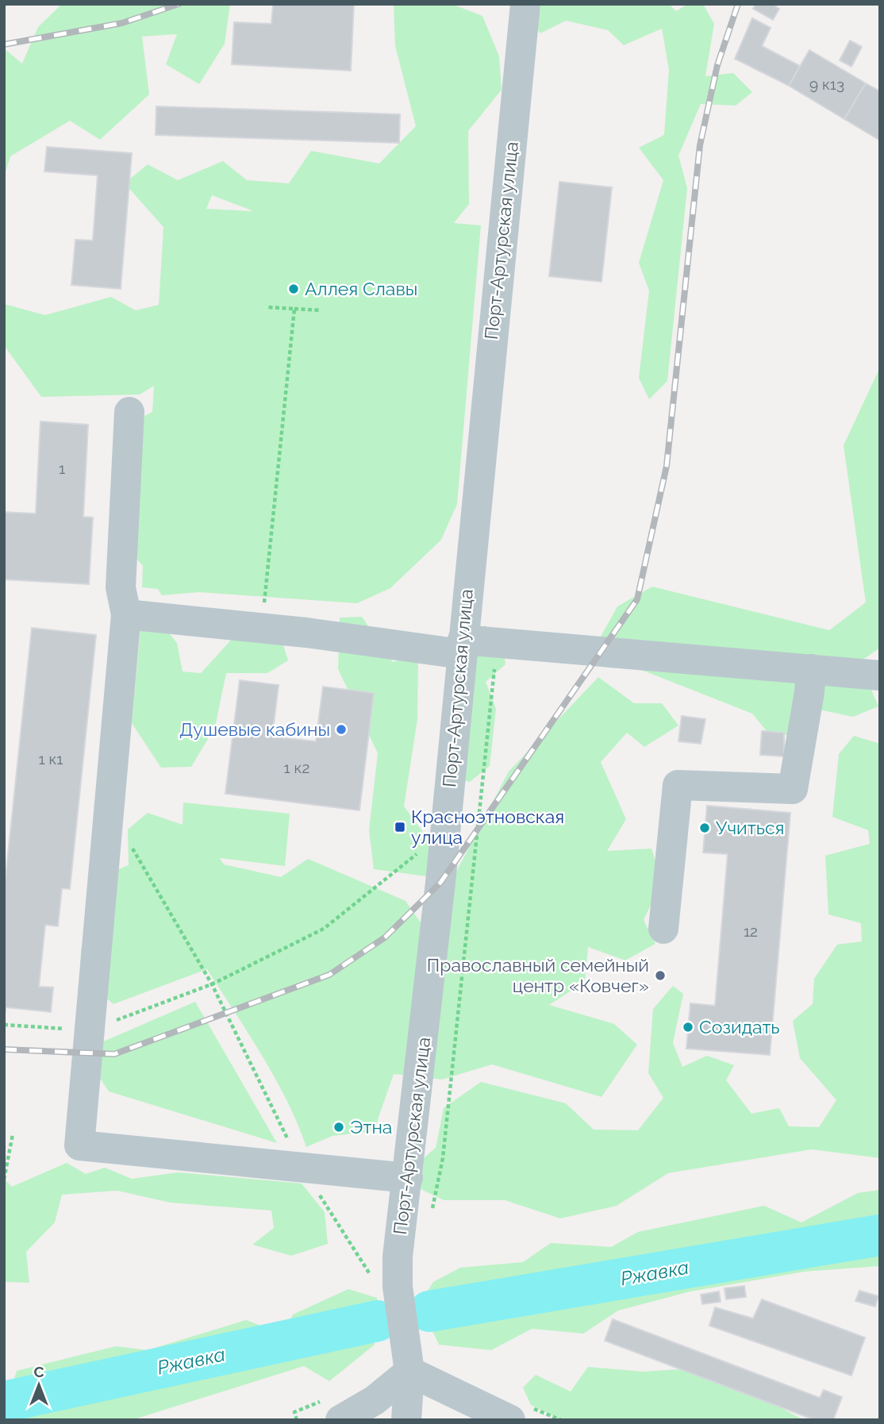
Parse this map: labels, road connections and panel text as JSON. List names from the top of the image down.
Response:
{
  "streets": {
    "street": ["Порт-Артурская улица"]
  },
  "water": ["Ржавка"],
  "places": {
    "other": [
      "Аллея Славы",
      "Душевые кабины",
      "Учиться",
      "Православный семейный центр «Ковчег»",
      "Созидать",
      "Этна"
    ],
    "transit": ["Красноэтновская улица"]
  },
  "house_numbers": [
    "9 к13",
    "1",
    "1 к1",
    "1 к2",
    "12"
  ],
  "north": "top"
}
